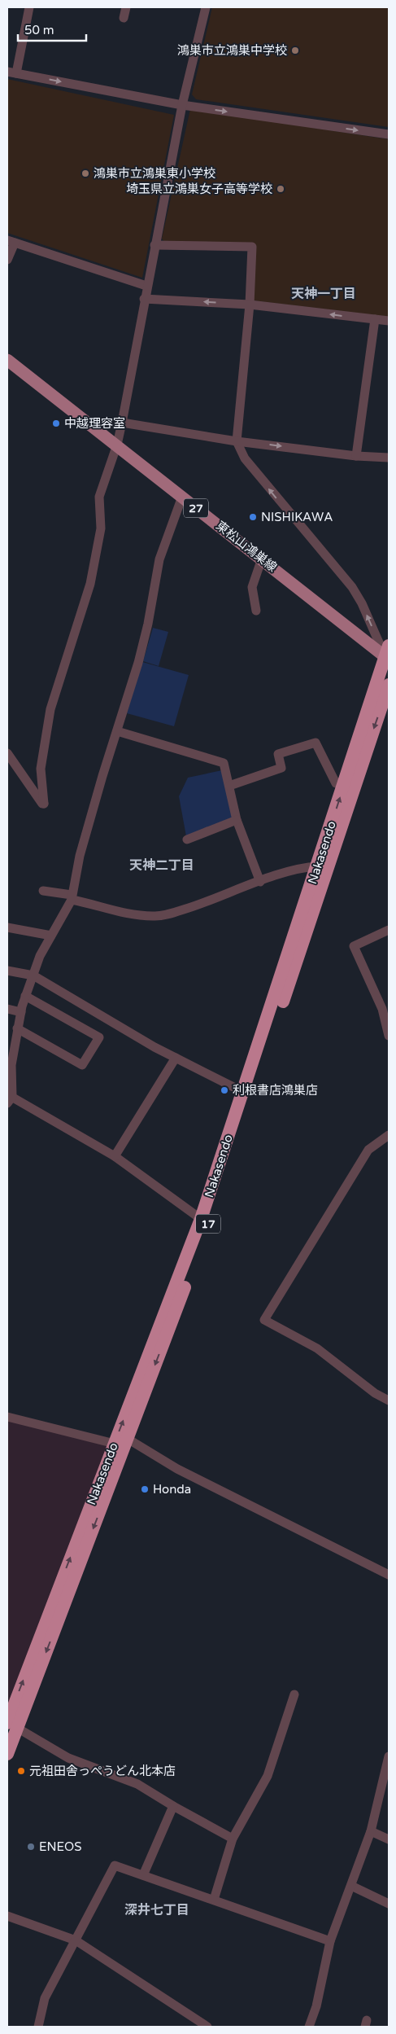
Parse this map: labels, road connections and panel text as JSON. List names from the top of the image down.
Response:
{
  "streets": {
    "highway": ["Nakasendo", "17"],
    "main road": ["27", "東松山鴻巣線"]
  },
  "crossings": [
    ["東松山鴻巣線", "Nakasendo"]
  ],
  "districts": ["天神一丁目", "天神二丁目", "深井七丁目"],
  "places": [
    "鴻巣市立鴻巣中学校",
    "鴻巣市立鴻巣東小学校",
    "埼玉県立鴻巣女子高等学校",
    "中越理容室",
    "NISHIKAWA",
    "利根書店鴻巣店",
    "Honda",
    "元祖田舎っぺうどん北本店",
    "ENEOS"
  ],
  "scale_bar": "50 m"
}
